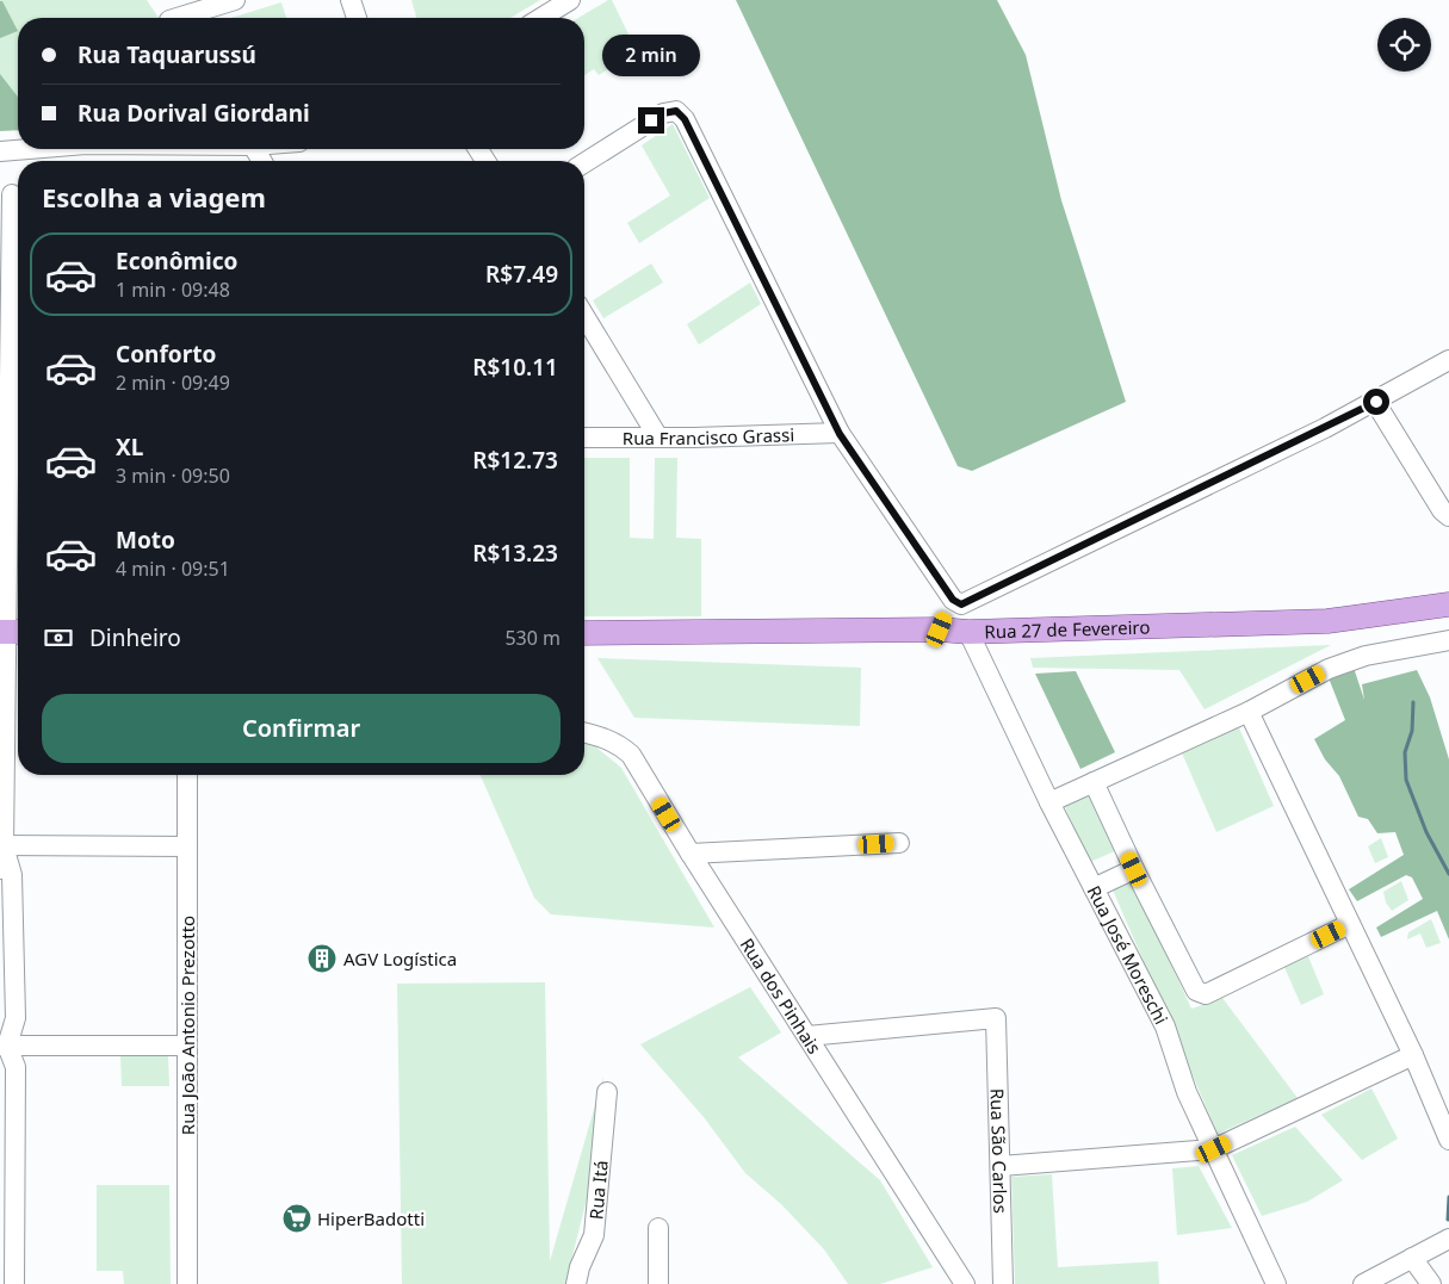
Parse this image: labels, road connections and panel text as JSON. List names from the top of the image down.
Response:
{
  "streets": {
    "main road": ["Rua 27 de Fevereiro"],
    "street": [
      "Rua Francisco Grassi",
      "Rua José Moreschi",
      "Rua dos Pinhais",
      "Rua João Antonio Prezotto",
      "Rua São Carlos",
      "Rua Itá"
    ]
  },
  "crossings": [
    ["Rua 27 de Fevereiro", "Rua José Moreschi"],
    ["Rua dos Pinhais", "Rua São Carlos"]
  ],
  "places": {
    "building": ["AGV Logística"],
    "supermarket": ["HiperBadotti"]
  },
  "page": {
    "banner": ["Rua Taquarussú", "Rua Dorival Giordani"],
    "bubble": "2 min",
    "heading": "Escolha a viagem",
    "list": [
      {
        "name": "Econômico",
        "note": "1 min · 09:48",
        "value": "R$7.49"
      },
      {
        "name": "Conforto",
        "note": "2 min · 09:49",
        "value": "R$10.11"
      },
      {
        "name": "XL",
        "note": "3 min · 09:50",
        "value": "R$12.73"
      },
      {
        "name": "Moto",
        "note": "4 min · 09:51",
        "value": "R$13.23"
      }
    ],
    "pay": ["Dinheiro", "530 m"],
    "buttons": "Confirmar"
  }
}
